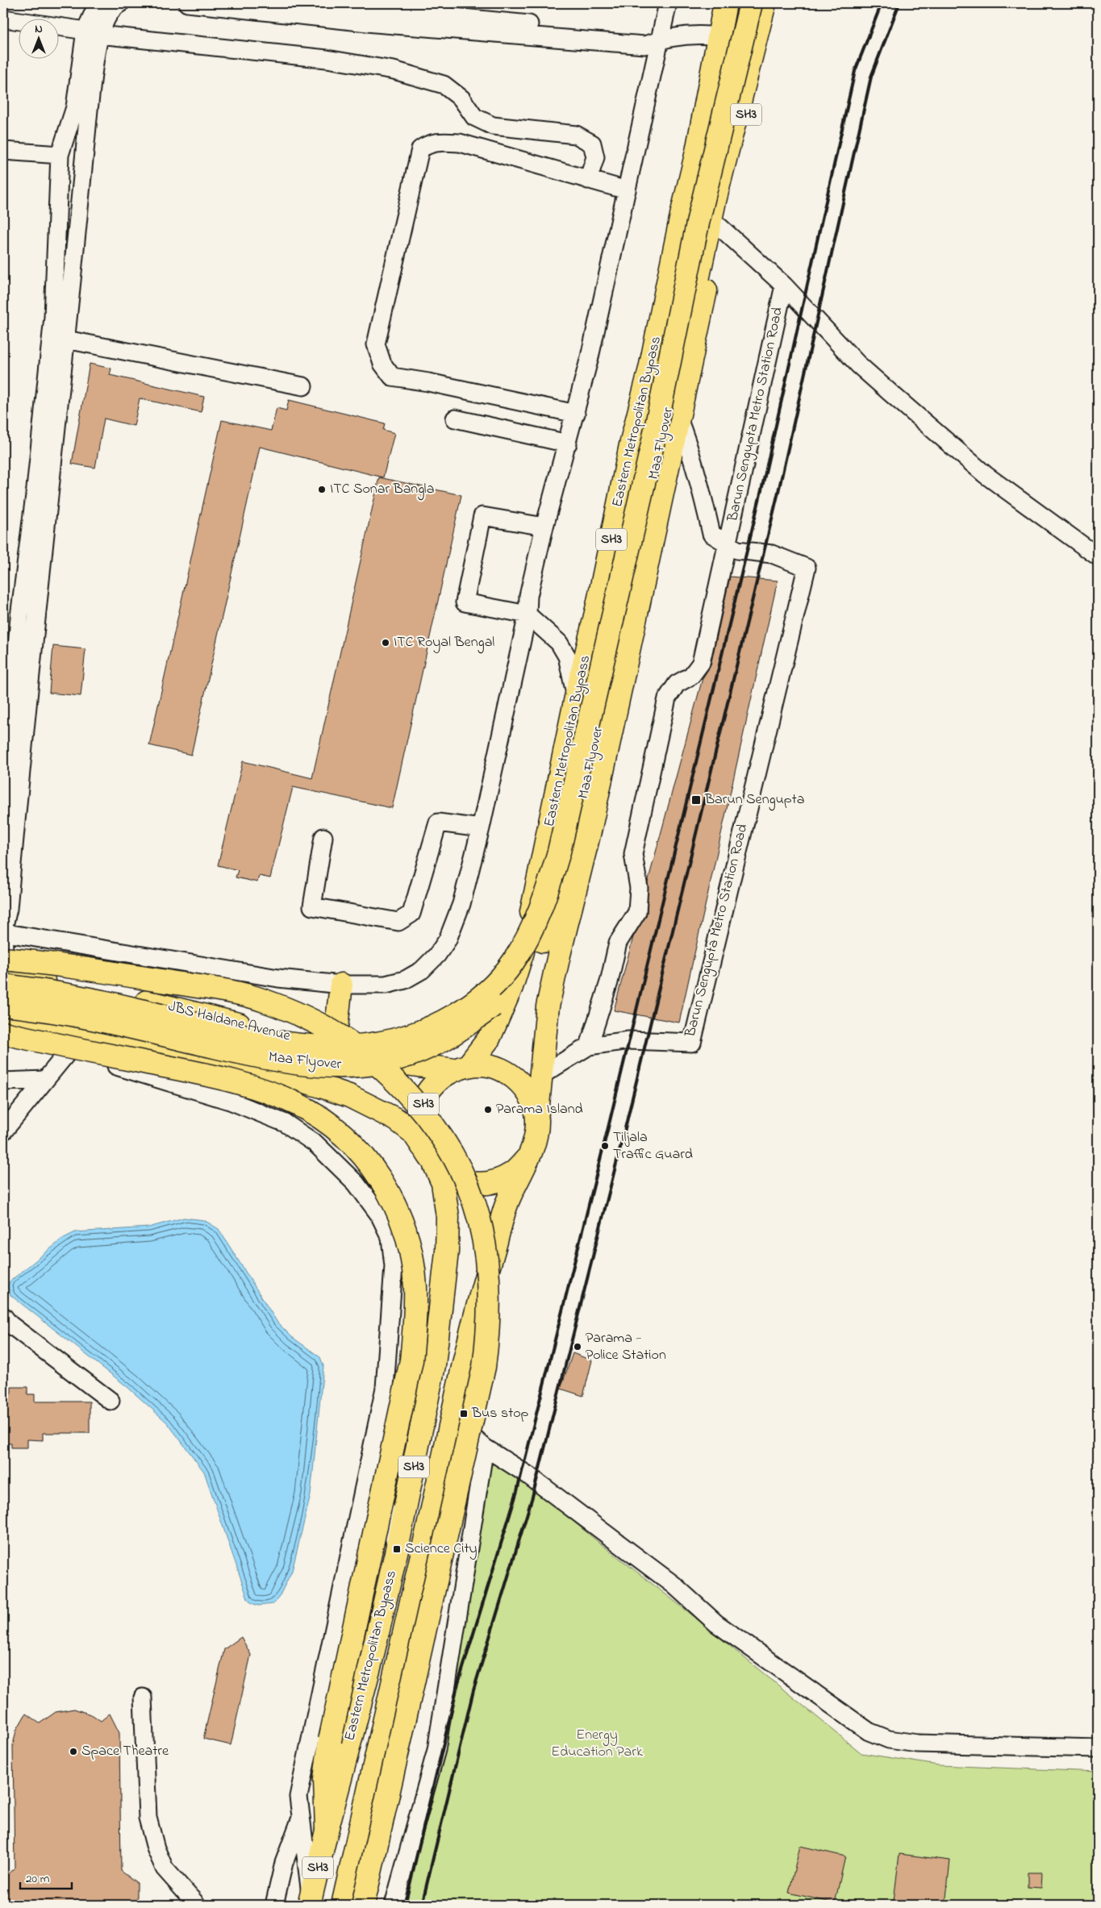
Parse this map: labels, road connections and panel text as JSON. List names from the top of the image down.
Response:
{
  "streets": {
    "main road": [
      "SH3",
      "Eastern Metropolitan Bypass",
      "Maa Flyover",
      "JBS Haldane Avenue"
    ],
    "street": ["Barun Sengupta Metro Station Road"]
  },
  "crossings": [
    ["SH3", "Barun Sengupta Metro Station Road"],
    ["SH3", "Eastern Metropolitan Bypass"],
    ["SH3", "JBS Haldane Avenue"],
    ["Eastern Metropolitan Bypass", "JBS Haldane Avenue"],
    ["Maa Flyover", "JBS Haldane Avenue"]
  ],
  "parks": ["Energy Education Park"],
  "places": {
    "other": [
      "ITC Sonar Bangla",
      "ITC Royal Bengal",
      "Parama Island",
      "Tiljala Traffic Guard",
      "Parama - Police Station",
      "Space Theatre"
    ],
    "transit": ["Barun Sengupta", "Bus stop", "Science City"]
  },
  "scale_bar": "20 m",
  "north": "top"
}
